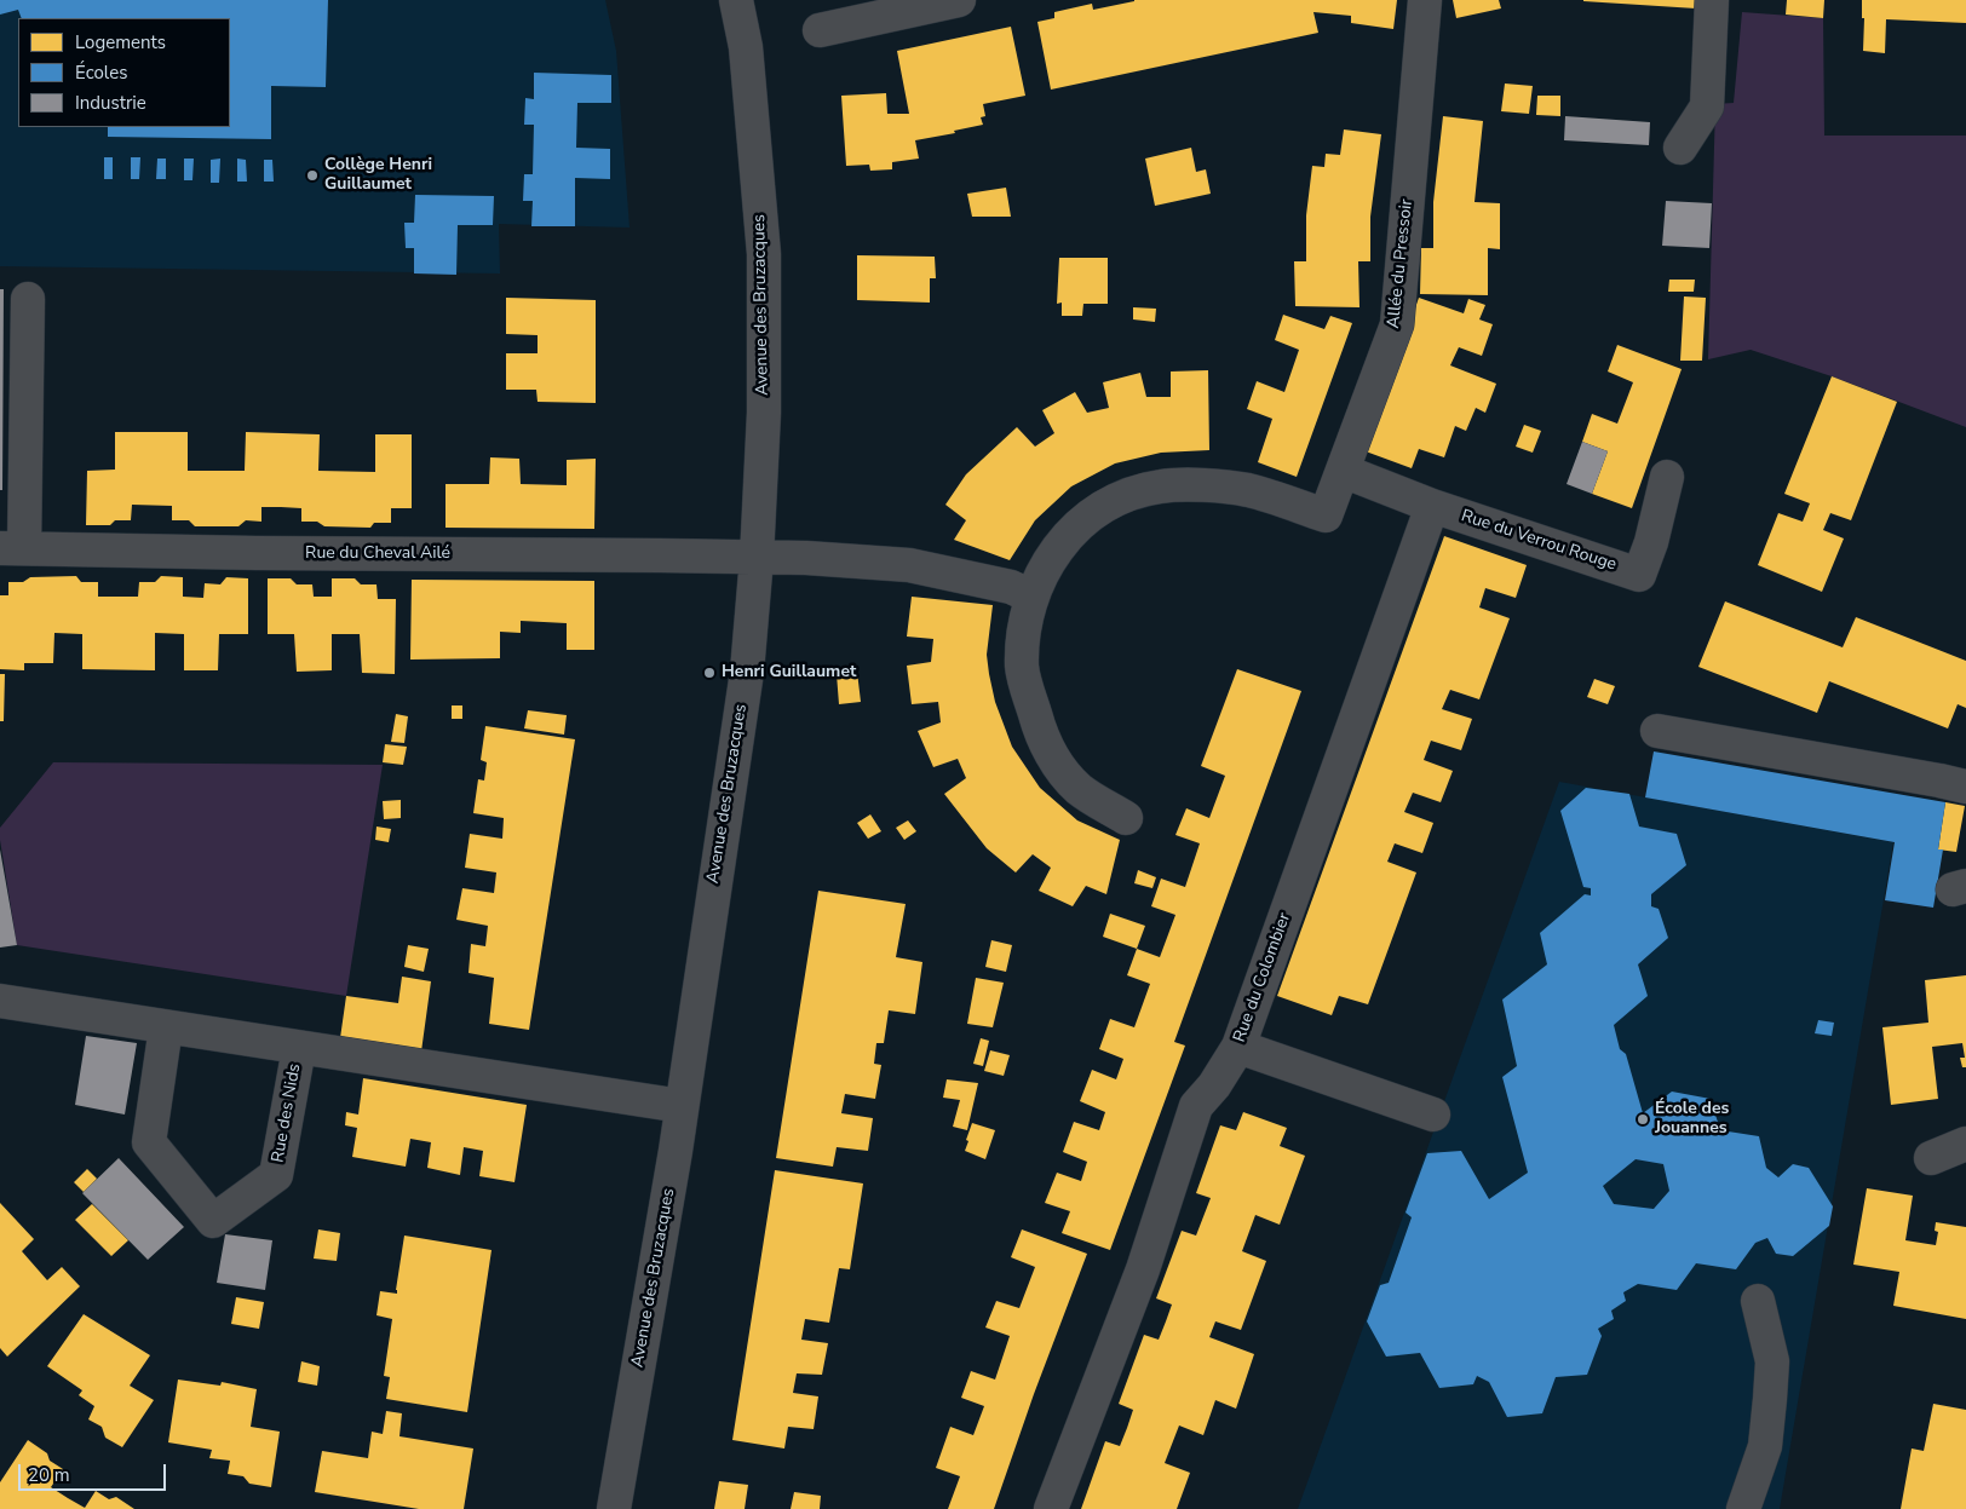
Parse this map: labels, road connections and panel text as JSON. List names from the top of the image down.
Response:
{
  "streets": {
    "street": [
      "Allée du Pressoir",
      "Avenue des Bruzacques",
      "Rue du Verrou Rouge",
      "Rue du Cheval Ailé",
      "Rue du Colombier",
      "Rue des Nids"
    ]
  },
  "crossings": [
    ["Allée du Pressoir", "Rue du Verrou Rouge"],
    ["Allée du Pressoir", "Rue du Cheval Ailé"],
    ["Avenue des Bruzacques", "Rue du Cheval Ailé"],
    ["Avenue des Bruzacques", "Rue des Nids"],
    ["Rue du Verrou Rouge", "Rue du Colombier"]
  ],
  "places": ["Collège Henri Guillaumet", "Henri Guillaumet", "École des Jouannes"],
  "legend": ["Logements", "Écoles", "Industrie"],
  "scale_bar": "20 m"
}
